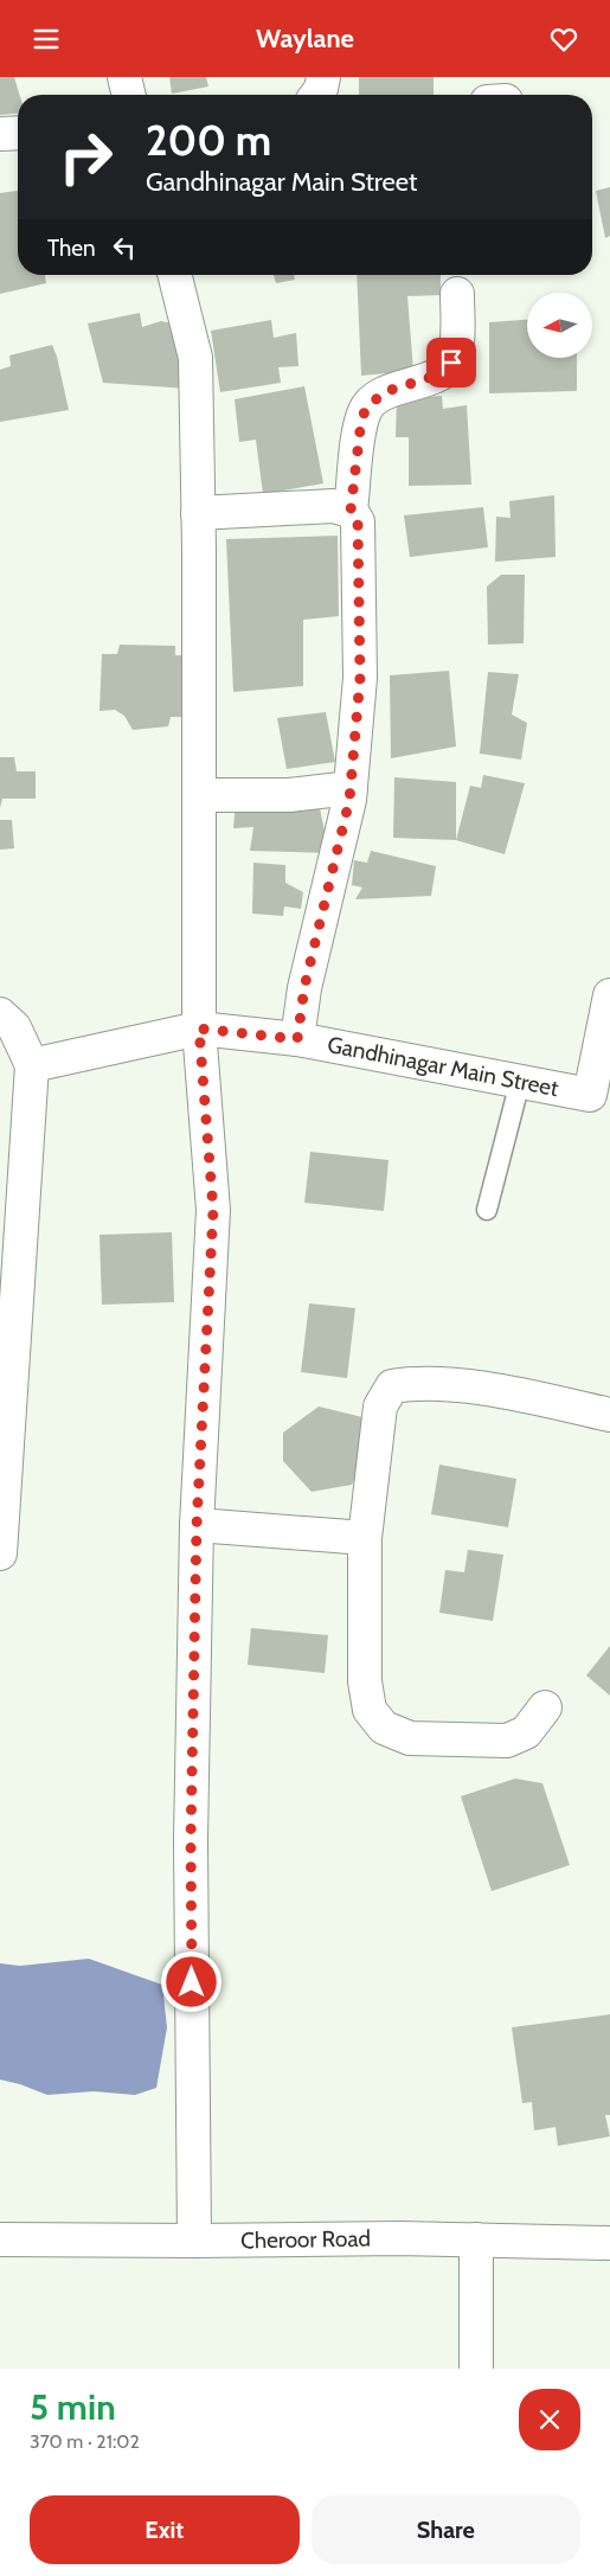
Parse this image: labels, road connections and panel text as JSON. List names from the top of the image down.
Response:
{
  "streets": {
    "street": ["Gandhinagar Main Street", "Cheroor Road"]
  },
  "north": "left",
  "page": {
    "header": "Waylane",
    "turn": ["200 m", "Gandhinagar Main Street"],
    "then": "Then",
    "heading": ["5 min", "370 m · 21:02"],
    "buttons": ["Exit", "Share"]
  }
}
